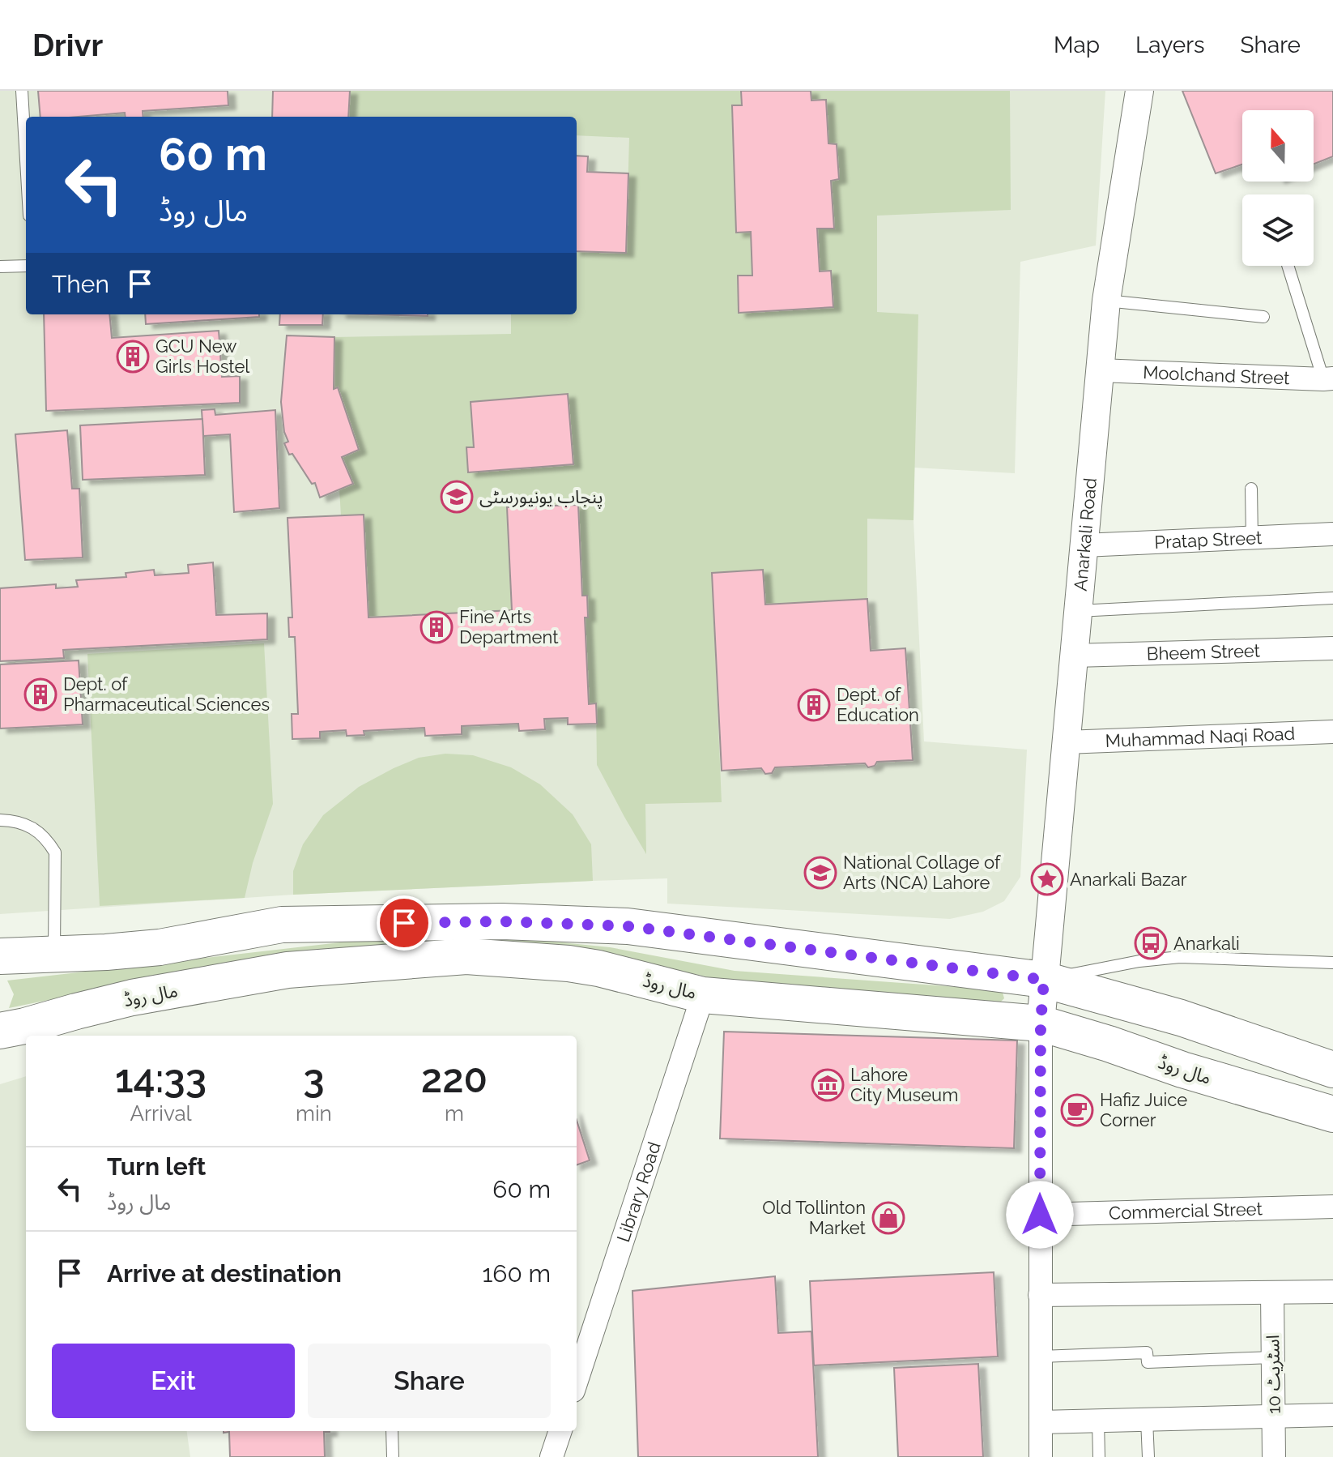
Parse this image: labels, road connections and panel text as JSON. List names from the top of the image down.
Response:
{
  "streets": {
    "main road": ["مال روڈ"],
    "street": [
      "Moolchand Street",
      "Anarkali Road",
      "Pratap Street",
      "Bheem Street",
      "Muhammad Naqi Road",
      "Library Road",
      "Commercial Street",
      "اسٹریٹ 10"
    ]
  },
  "crossings": [
    ["Moolchand Street", "Anarkali Road"],
    ["Anarkali Road", "Pratap Street"],
    ["Anarkali Road", "Bheem Street"],
    ["Anarkali Road", "Muhammad Naqi Road"],
    ["Anarkali Road", "مال روڈ"],
    ["مال روڈ", "Library Road"]
  ],
  "places": {
    "building": [
      "GCU New Girls Hostel",
      "Fine Arts Department",
      "Dept. of Pharmaceutical Sciences",
      "Dept. of Education"
    ],
    "school or university": ["پنجاب یونیورسٹی", "National Collage of Arts (NCA) Lahore"],
    "place": ["Anarkali Bazar"],
    "bus stop": ["Anarkali"],
    "museum": ["Lahore City Museum"],
    "cafe": ["Hafiz Juice Corner"],
    "shop": ["Old Tollinton Market"]
  },
  "north": "top",
  "page": {
    "header": "Drivr",
    "nav": ["Map", "Layers", "Share"],
    "turn": ["60 m", "مال روڈ"],
    "then": "Then",
    "eta": [
      "14:33",
      "Arrival",
      "3",
      "min",
      "220",
      "m"
    ],
    "list": [
      {
        "name": "Turn left",
        "note": "مال روڈ",
        "value": "60 m"
      },
      {
        "name": "Arrive at destination",
        "value": "160 m"
      }
    ],
    "buttons": ["Exit", "Share"]
  }
}
